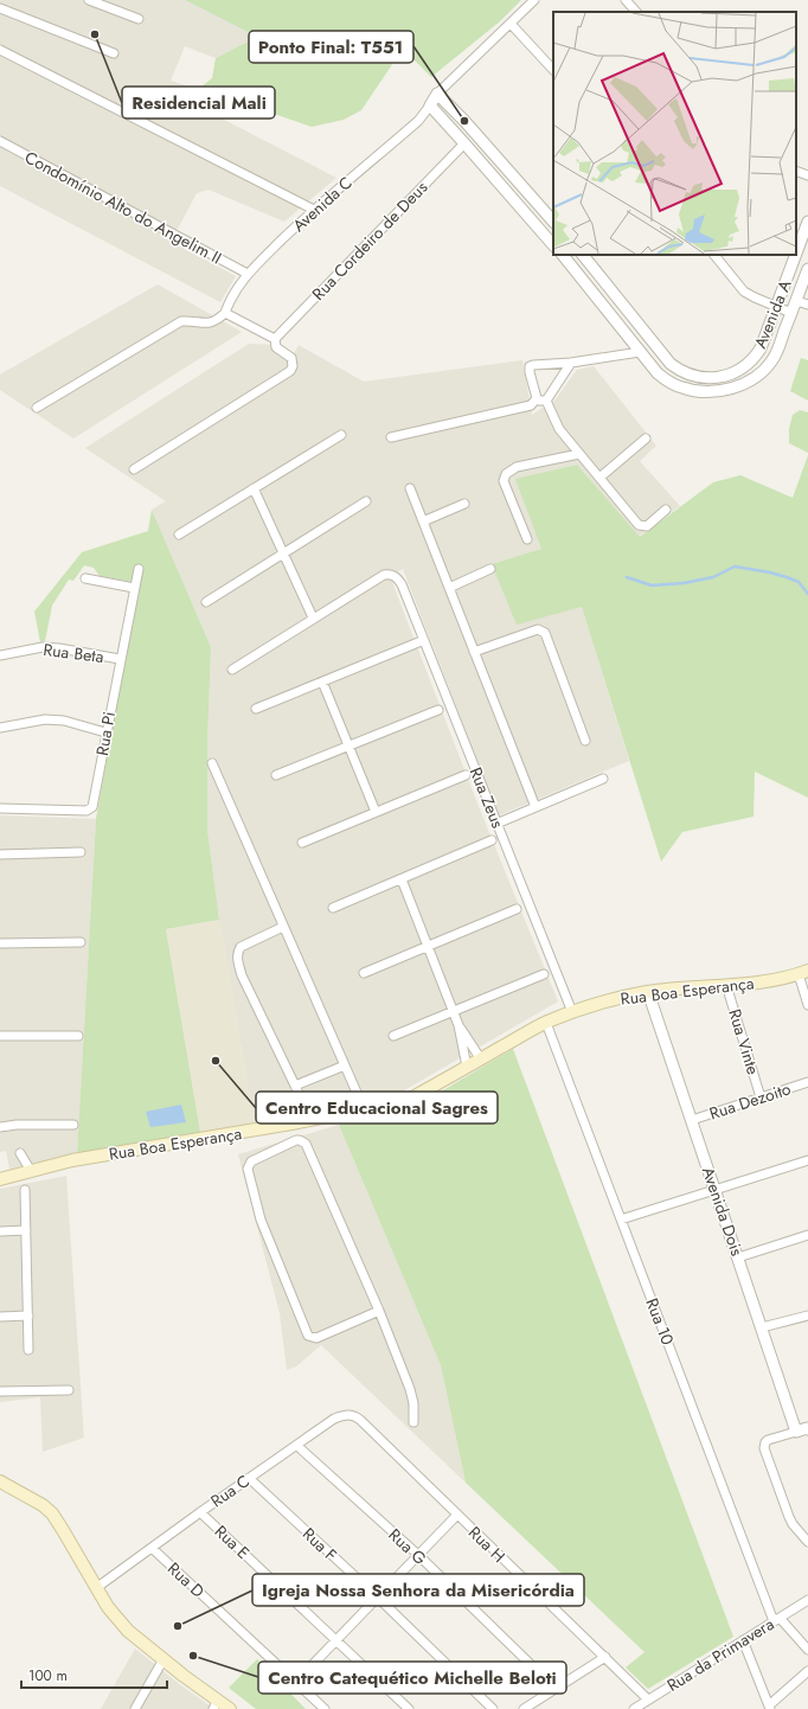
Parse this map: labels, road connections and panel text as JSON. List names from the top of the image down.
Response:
{
  "streets": {
    "main road": ["Rua Boa Esperança"],
    "street": [
      "Avenida C",
      "Condomínio Alto do Angelim II",
      "Rua Cordeiro de Deus",
      "Avenida A",
      "Rua Beta",
      "Rua Pi",
      "Rua Zeus",
      "Rua Vinte",
      "Rua Dezoito",
      "Avenida Dois",
      "Rua 10",
      "Rua C",
      "Rua E",
      "Rua F",
      "Rua H",
      "Rua G",
      "Rua D",
      "Rua da Primavera"
    ]
  },
  "crossings": [
    ["Avenida C", "Condomínio Alto do Angelim II"],
    ["Rua Beta", "Rua Pi"],
    ["Rua Zeus", "Rua Boa Esperança"],
    ["Rua Boa Esperança", "Rua Vinte"],
    ["Rua Boa Esperança", "Avenida Dois"],
    ["Rua Boa Esperança", "Rua 10"],
    ["Rua Vinte", "Rua Dezoito"],
    ["Rua Dezoito", "Avenida Dois"],
    ["Rua 10", "Rua da Primavera"],
    ["Rua C", "Rua E"],
    ["Rua C", "Rua F"],
    ["Rua C", "Rua H"],
    ["Rua C", "Rua G"],
    ["Rua C", "Rua D"],
    ["Rua H", "Rua da Primavera"]
  ],
  "places": [
    "Residencial Mali",
    "Ponto Final: T551",
    "Centro Educacional Sagres",
    "Igreja Nossa Senhora da Misericórdia",
    "Centro Catequético Michelle Beloti"
  ],
  "scale_bar": "100 m"
}
